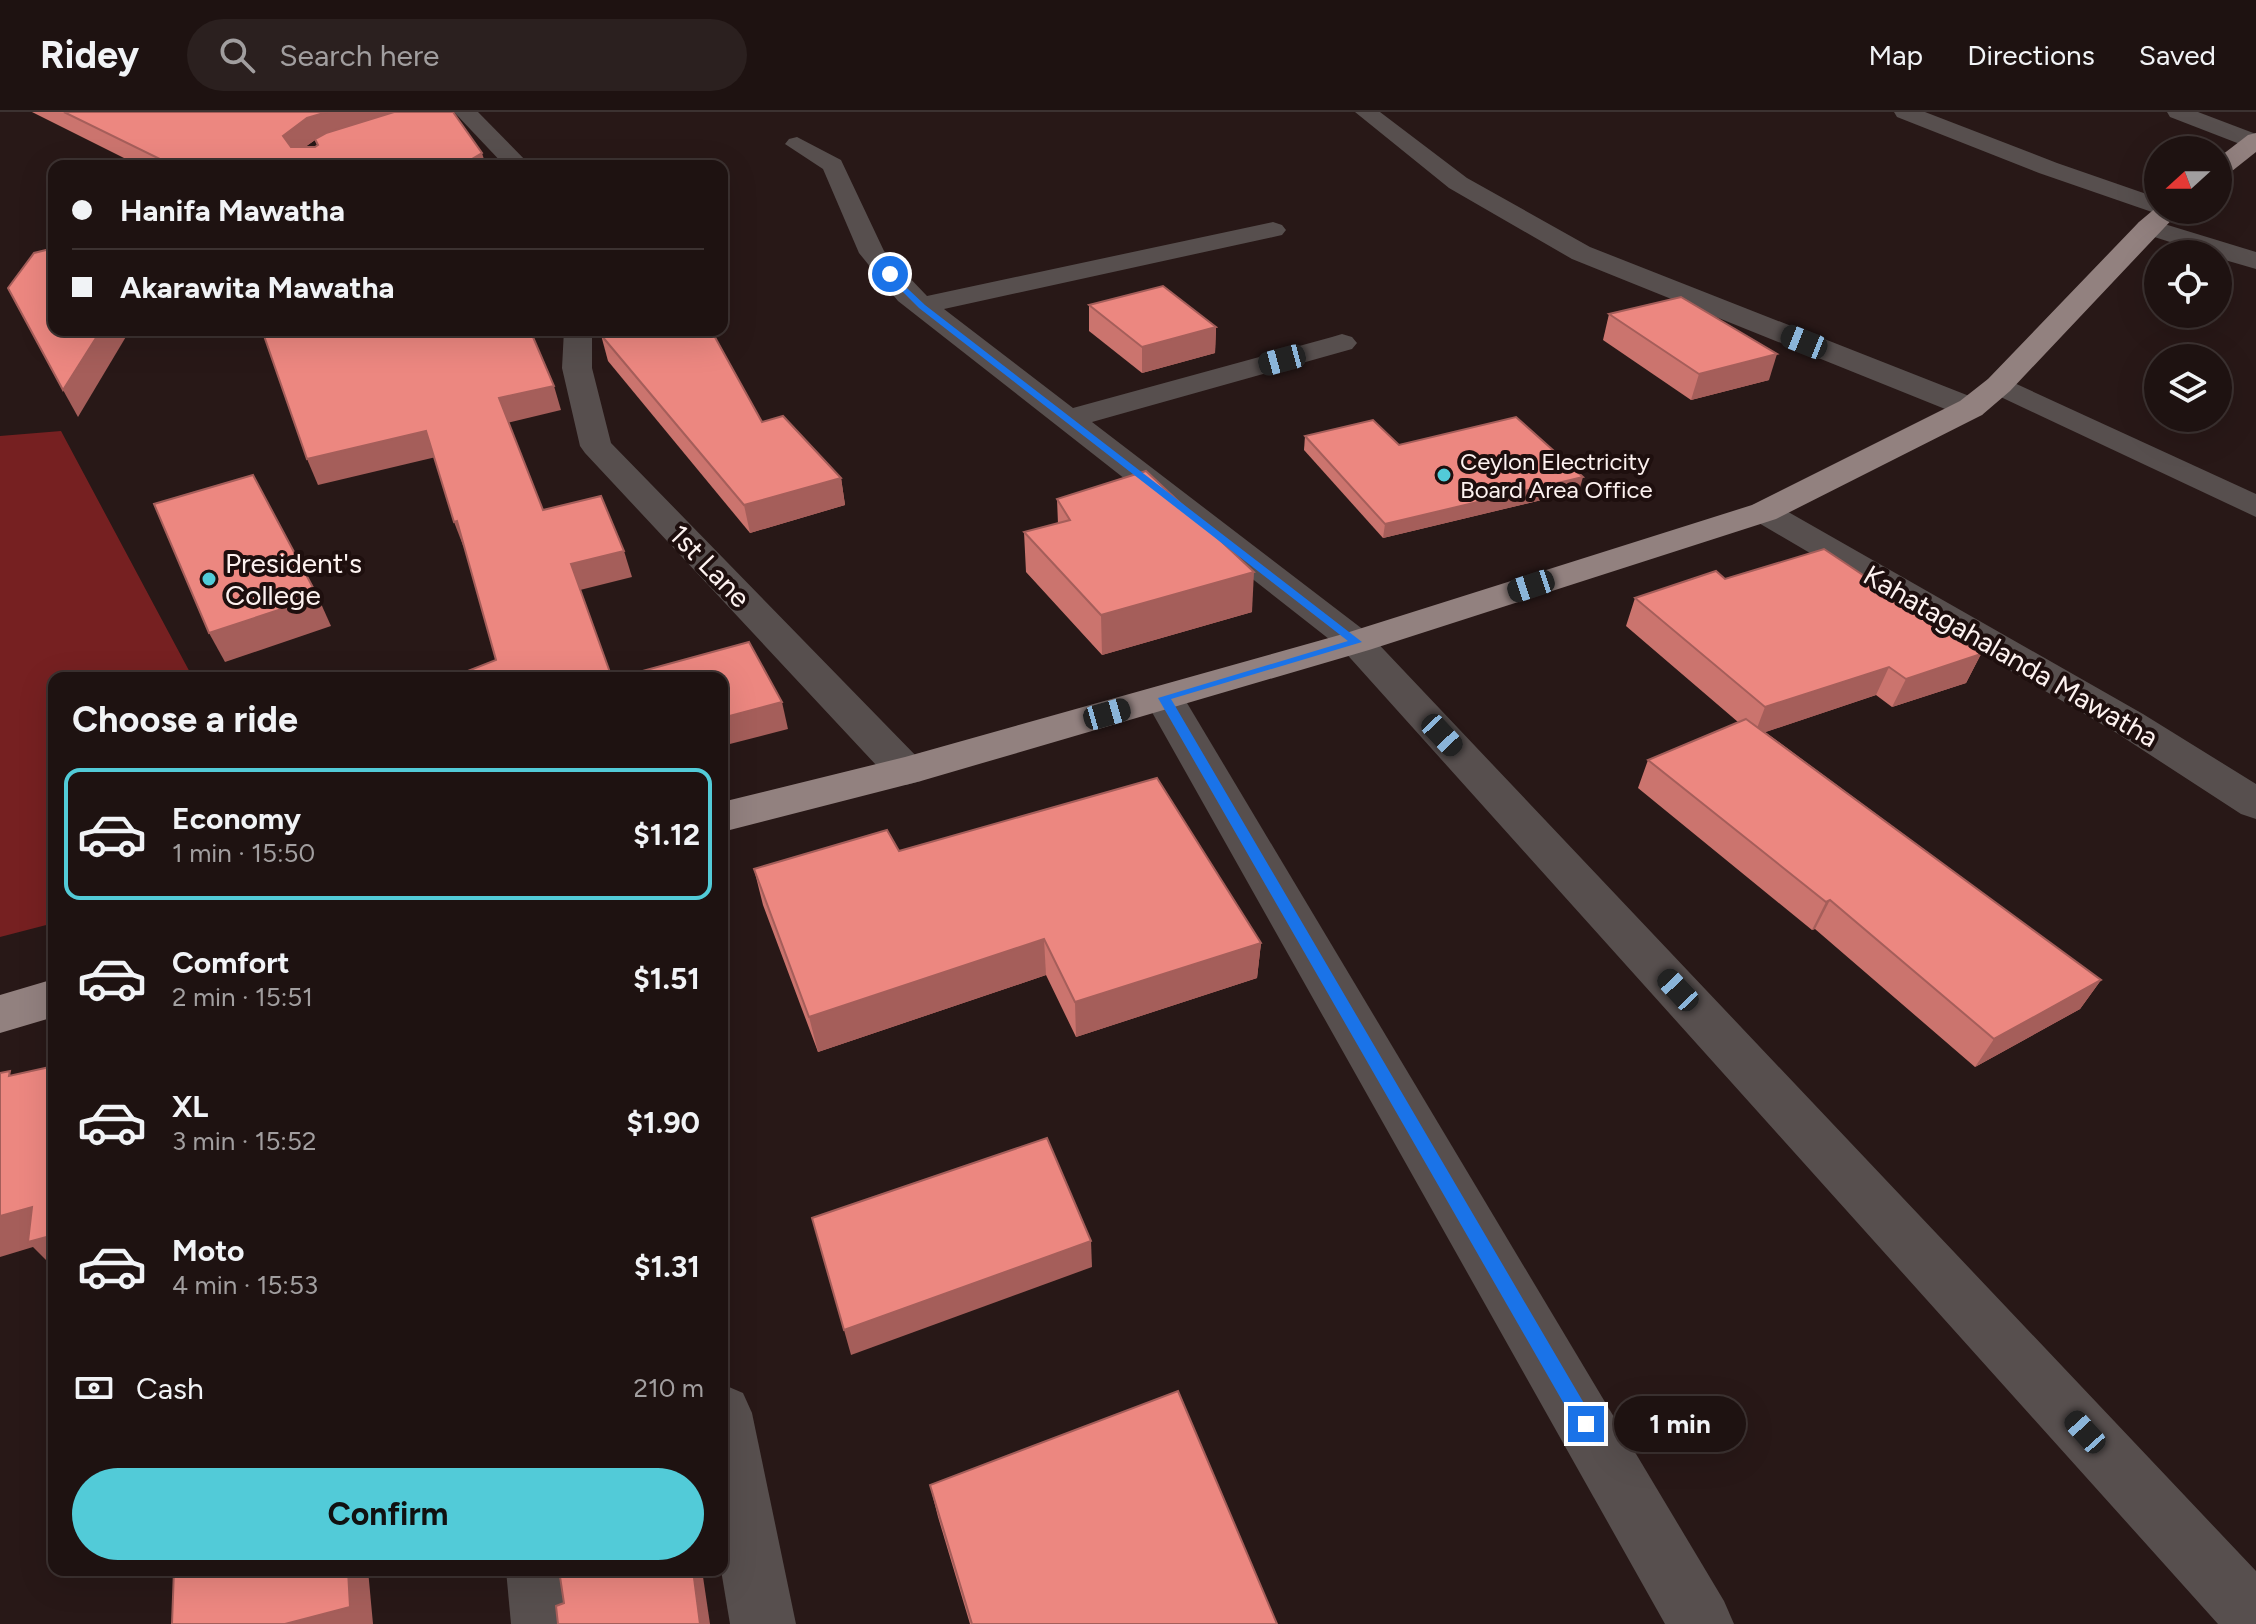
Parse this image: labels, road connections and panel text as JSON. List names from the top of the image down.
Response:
{
  "streets": {
    "street": ["1st Lane", "Kahatagahalanda Mawatha"]
  },
  "places": ["Ceylon Electricity Board Area Office", "President's College"],
  "north": "left",
  "page": {
    "header": "Ridey",
    "search": "Search here",
    "nav": ["Map", "Directions", "Saved"],
    "banner": ["Hanifa Mawatha", "Akarawita Mawatha"],
    "heading": "Choose a ride",
    "list": [
      {
        "name": "Economy",
        "note": "1 min · 15:50",
        "value": "$1.12"
      },
      {
        "name": "Comfort",
        "note": "2 min · 15:51",
        "value": "$1.51"
      },
      {
        "name": "XL",
        "note": "3 min · 15:52",
        "value": "$1.90"
      },
      {
        "name": "Moto",
        "note": "4 min · 15:53",
        "value": "$1.31"
      }
    ],
    "pay": ["Cash", "210 m"],
    "bubble": "1 min",
    "buttons": "Confirm"
  }
}
